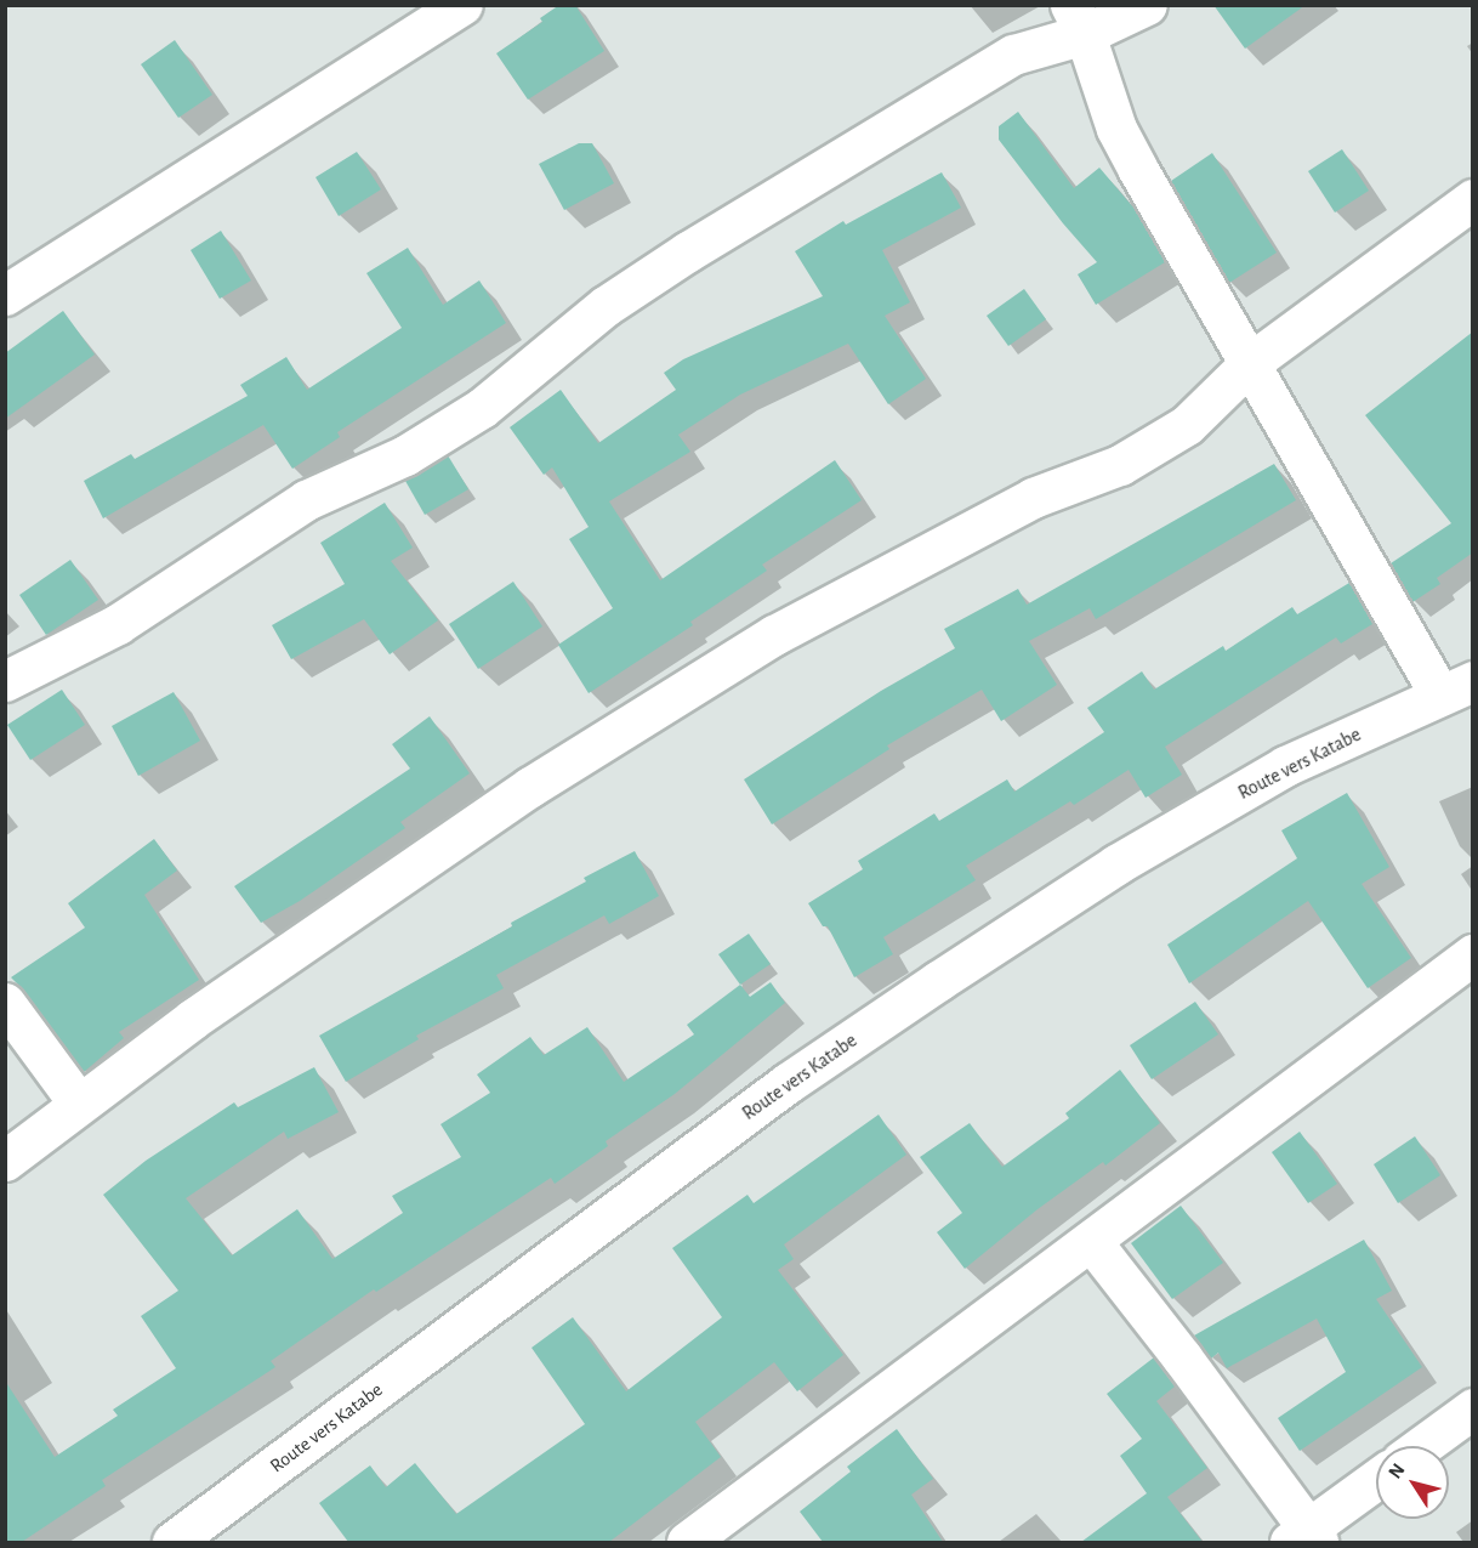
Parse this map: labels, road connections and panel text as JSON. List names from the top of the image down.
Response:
{
  "streets": {
    "street": ["Route vers Katabe"]
  },
  "north": "top left"
}
